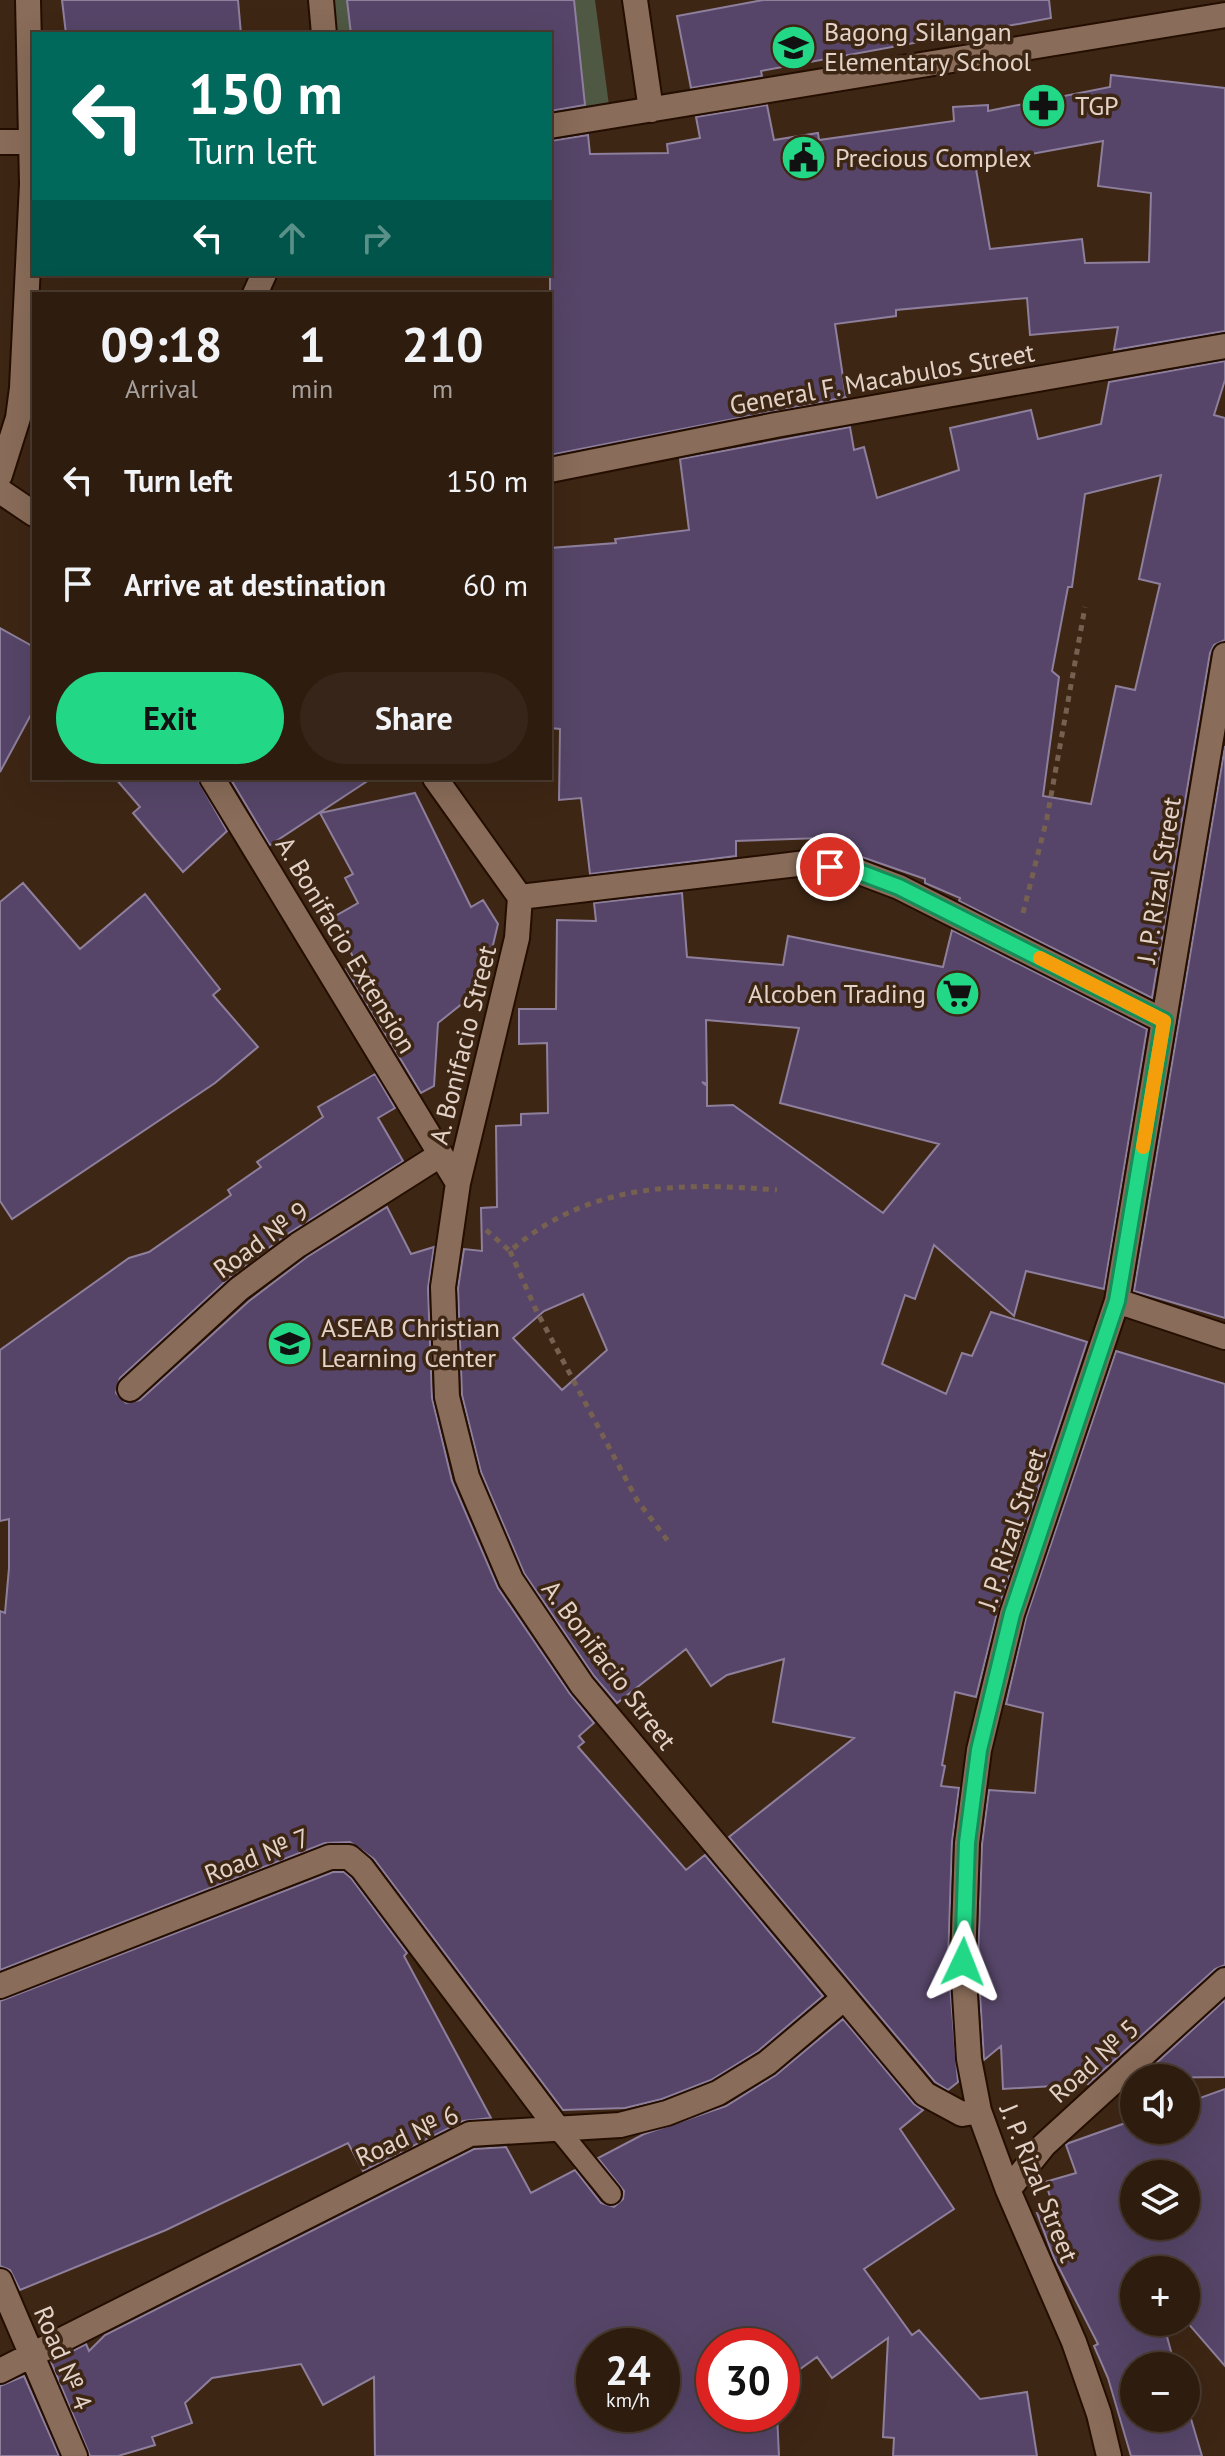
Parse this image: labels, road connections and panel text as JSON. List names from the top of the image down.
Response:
{
  "streets": {
    "street": [
      "General F. Macabulos Street",
      "J. P. Rizal Street",
      "A. Bonifacio Extension",
      "A. Bonifacio Street",
      "Road № 9",
      "Road № 7",
      "Road № 5",
      "Road № 6",
      "Road № 4"
    ]
  },
  "crossings": [
    ["J. P. Rizal Street", "A. Bonifacio Street"],
    ["J. P. Rizal Street", "Road № 5"],
    ["A. Bonifacio Extension", "A. Bonifacio Street"],
    ["A. Bonifacio Extension", "Road № 9"],
    ["A. Bonifacio Street", "Road № 6"],
    ["Road № 7", "Road № 6"],
    ["Road № 6", "Road № 4"]
  ],
  "places": {
    "school or university": ["Bagong Silangan Elementary School", "ASEAB Christian Learning Center"],
    "pharmacy": ["TGP"],
    "public building": ["Precious Complex"],
    "supermarket": ["Alcoben Trading"]
  },
  "page": {
    "turn": ["150 m", "Turn left"],
    "eta": [
      "09:18",
      "Arrival",
      "1",
      "min",
      "210",
      "m"
    ],
    "list": [
      {
        "name": "Turn left",
        "value": "150 m"
      },
      {
        "name": "Arrive at destination",
        "value": "60 m"
      }
    ],
    "buttons": ["Exit", "Share"],
    "map_buttons": ["+", "−"],
    "speed": "24 km/h",
    "limit": "30"
  }
}
